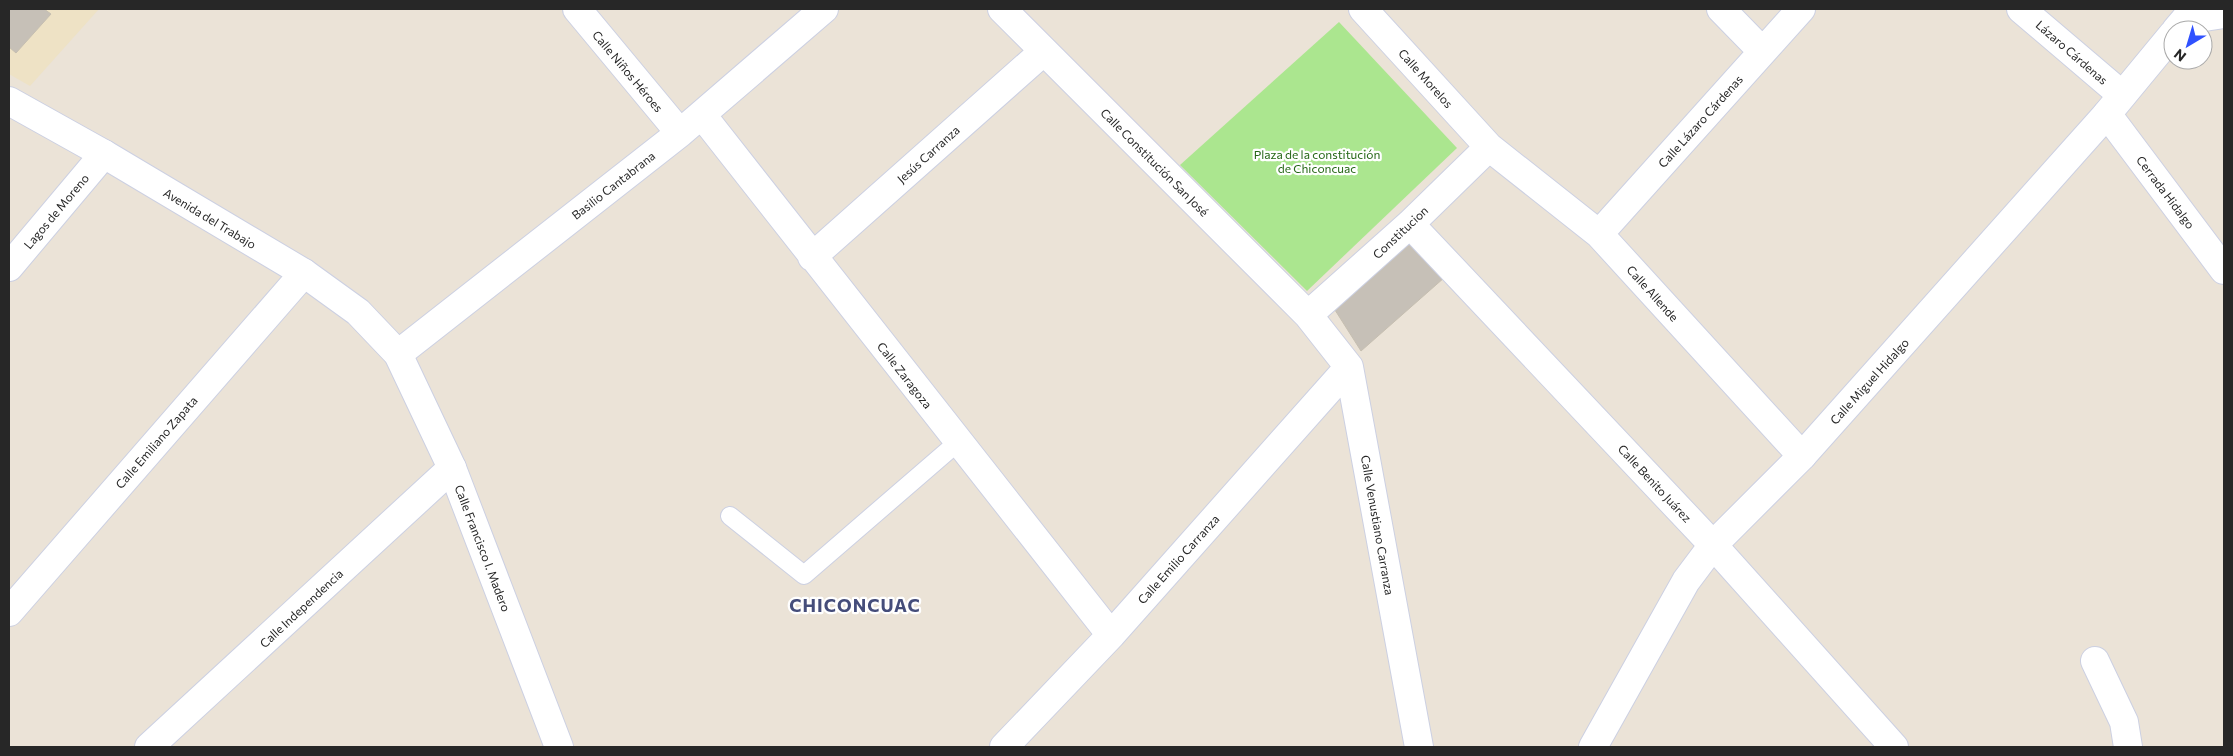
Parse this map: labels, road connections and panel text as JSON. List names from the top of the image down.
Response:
{
  "streets": {
    "street": [
      "Lázaro Cárdenas",
      "Calle Niños Héroes",
      "Calle Morelos",
      "Calle Lázaro Cárdenas",
      "Jesús Carranza",
      "Calle Constitución San José",
      "Basilio Cantabrana",
      "Cerrada Hidalgo",
      "Lagos de Moreno",
      "Avenida del Trabajo",
      "Constitucion",
      "Calle Allende",
      "Calle Zaragoza",
      "Calle Miguel Hidalgo",
      "Calle Emiliano Zapata",
      "Calle Benito Juárez",
      "Calle Venustiano Carranza",
      "Calle Francisco I. Madero",
      "Calle Emilio Carranza",
      "Calle Independencia"
    ]
  },
  "crossings": [
    ["Lázaro Cárdenas", "Cerrada Hidalgo"],
    ["Lázaro Cárdenas", "Calle Miguel Hidalgo"],
    ["Calle Niños Héroes", "Basilio Cantabrana"],
    ["Calle Morelos", "Constitucion"],
    ["Calle Morelos", "Calle Allende"],
    ["Calle Lázaro Cárdenas", "Calle Allende"],
    ["Jesús Carranza", "Calle Constitución San José"],
    ["Jesús Carranza", "Calle Zaragoza"],
    ["Calle Constitución San José", "Constitucion"],
    ["Calle Constitución San José", "Calle Venustiano Carranza"],
    ["Basilio Cantabrana", "Avenida del Trabajo"],
    ["Basilio Cantabrana", "Calle Zaragoza"],
    ["Basilio Cantabrana", "Calle Francisco I. Madero"],
    ["Cerrada Hidalgo", "Calle Miguel Hidalgo"],
    ["Lagos de Moreno", "Avenida del Trabajo"],
    ["Avenida del Trabajo", "Calle Emiliano Zapata"],
    ["Avenida del Trabajo", "Calle Francisco I. Madero"],
    ["Constitucion", "Calle Allende"],
    ["Constitucion", "Calle Benito Juárez"],
    ["Constitucion", "Calle Venustiano Carranza"],
    ["Calle Allende", "Calle Miguel Hidalgo"],
    ["Calle Zaragoza", "Calle Emilio Carranza"],
    ["Calle Miguel Hidalgo", "Calle Benito Juárez"],
    ["Calle Venustiano Carranza", "Calle Emilio Carranza"],
    ["Calle Francisco I. Madero", "Calle Independencia"]
  ],
  "districts": ["CHICONCUAC"],
  "parks": ["Plaza de la constitución de Chiconcuac"],
  "north": "bottom left"
}
